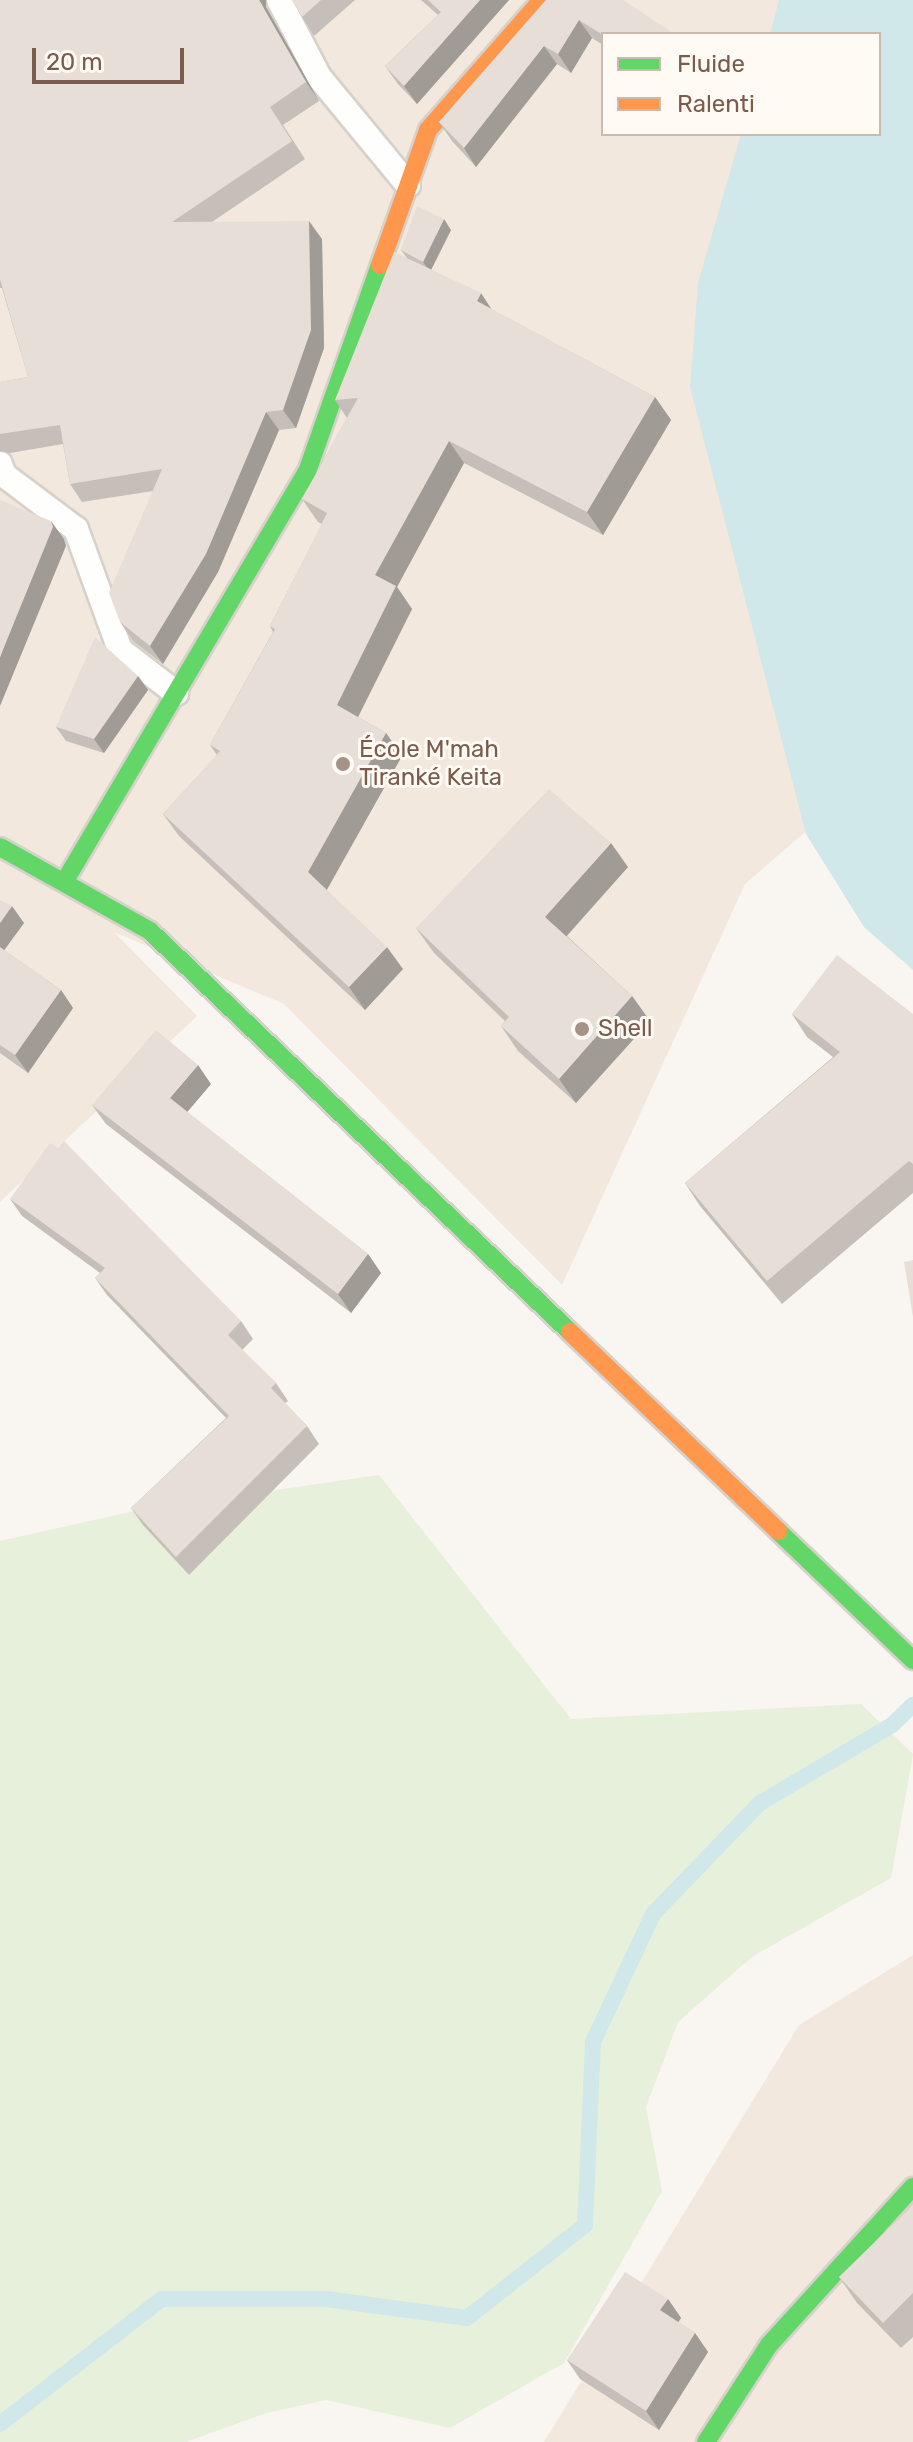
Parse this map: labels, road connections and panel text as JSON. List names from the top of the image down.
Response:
{
  "places": ["École M'mah Tiranké Keita", "Shell"],
  "legend": ["Fluide", "Ralenti"],
  "scale_bar": "20 m"
}
